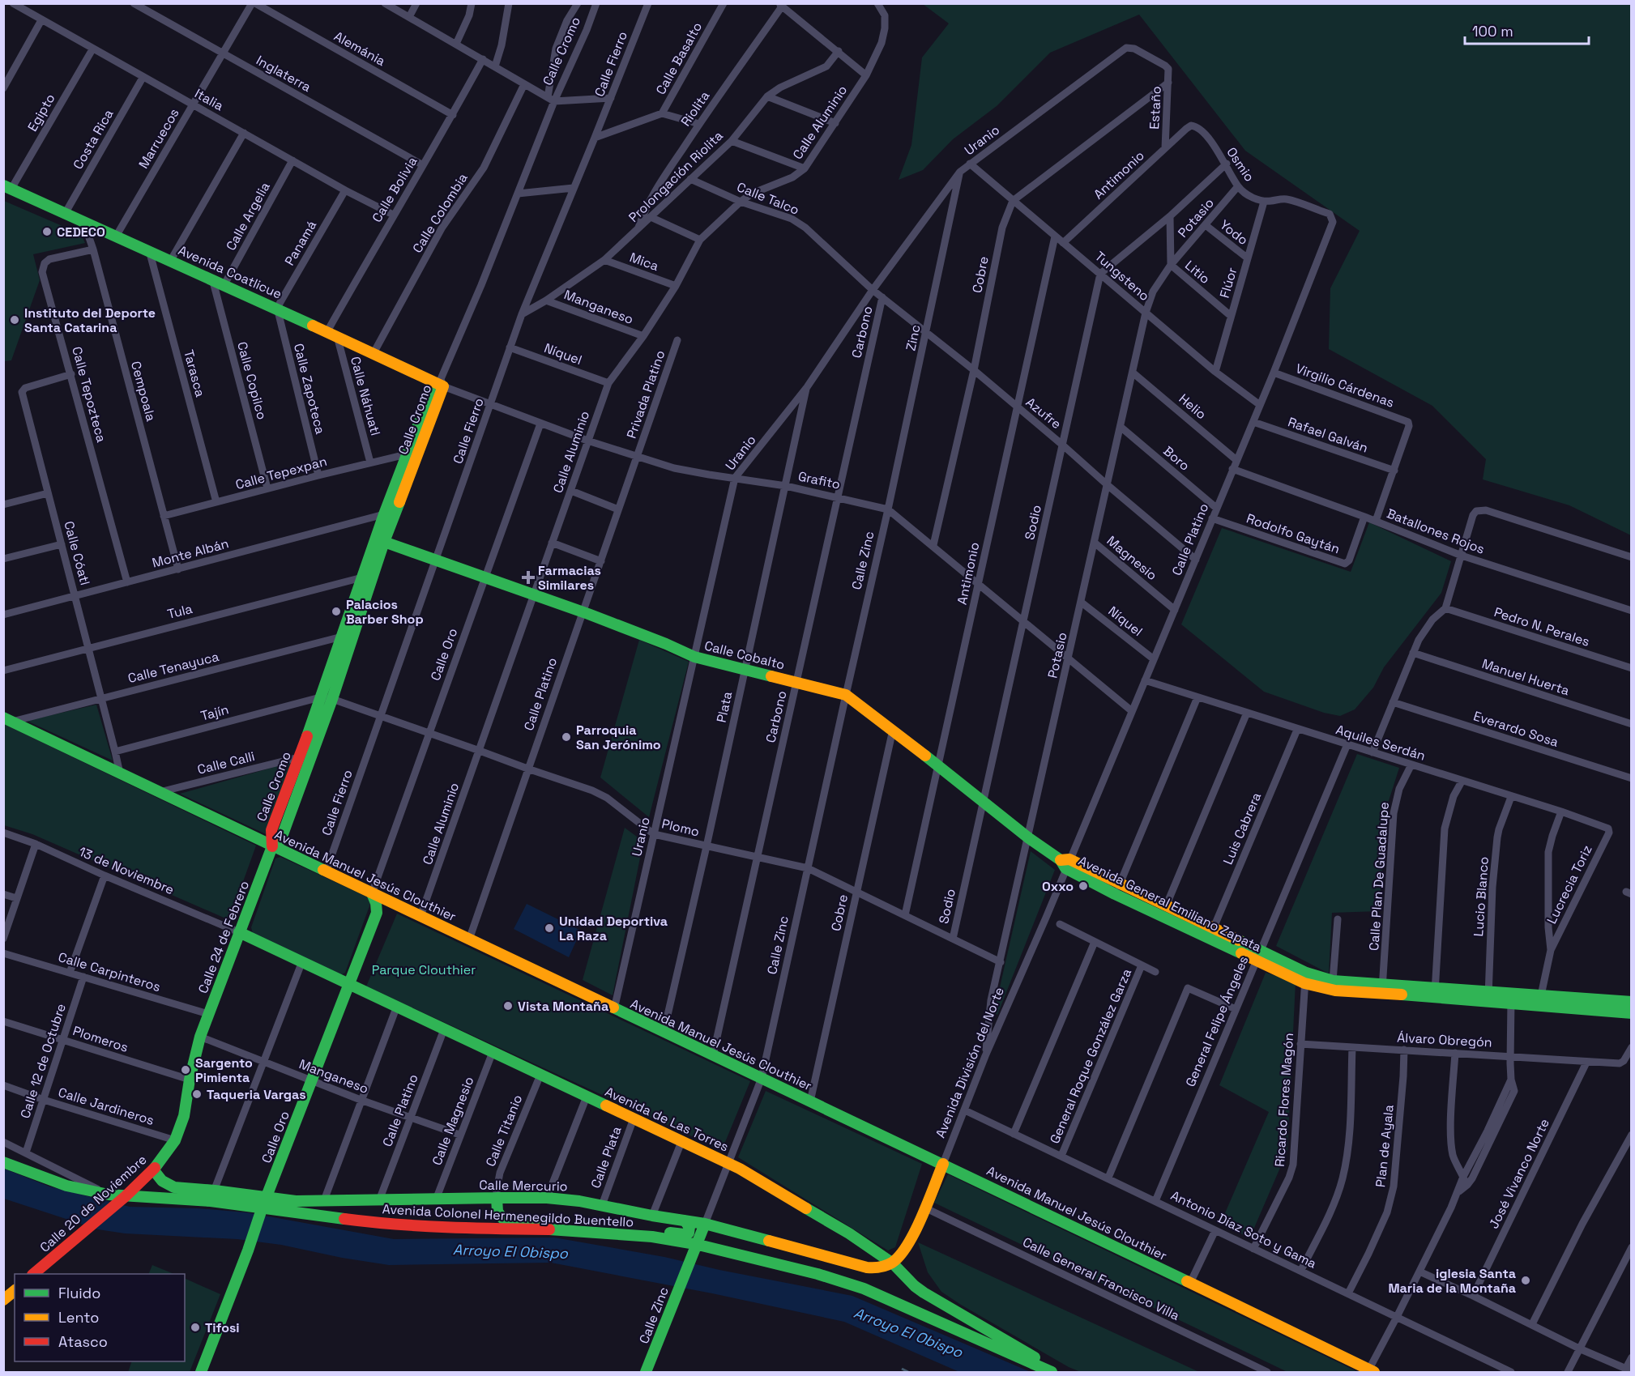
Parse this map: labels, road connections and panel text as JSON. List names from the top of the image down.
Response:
{
  "streets": {
    "street": [
      "Alemánia",
      "Calle Cromo",
      "Calle Basalto",
      "Calle Fierro",
      "Inglaterra",
      "Italia",
      "Estaño",
      "Riolita",
      "Egipto",
      "Calle Aluminio",
      "Marruecos",
      "Costa Rica",
      "Uranio",
      "Osmio",
      "Antimonio",
      "Prolongación Riolita",
      "Calle Bolivia",
      "Calle Talco",
      "Calle Colombia",
      "Calle Argelia",
      "Potasio",
      "Yodo",
      "Panamá",
      "Mica",
      "Avenida Coatlicue",
      "Litio",
      "Cobre",
      "Tungsteno",
      "Flúor",
      "Manganeso",
      "Carbono",
      "Zinc",
      "Níquel",
      "Tarasca",
      "Calle Copilco",
      "Virgilio Cárdenas",
      "Calle Zapoteca",
      "Cempoala",
      "Calle Tepozteca",
      "Privada Platino",
      "Calle Náhuatl",
      "Helio",
      "Azufre",
      "Rafael Galván",
      "Boro",
      "Calle Tepexpan",
      "Grafito",
      "Sodio",
      "Batallones Rojos",
      "Rodolfo Gaytán",
      "Calle Platino",
      "Calle Cóatl",
      "Monte Albán",
      "Magnesio",
      "Calle Zinc",
      "Tula",
      "Pedro N. Perales",
      "Calle Oro",
      "Calle Cobalto",
      "Calle Tenayuca",
      "Manuel Huerta",
      "Plata",
      "Tajín",
      "Everardo Sosa",
      "Aquiles Serdán",
      "Calle Calli",
      "Plomo",
      "Luis Cabrera",
      "13 de Noviembre",
      "Avenida Manuel Jesús Clouthier",
      "Calle Plan De Guadalupe",
      "Lucrecia Toriz",
      "Lucio Blanco",
      "Avenida General Emiliano Zapata",
      "Calle 24 de Febrero",
      "Calle Carpinteros",
      "General Felipe Ángeles",
      "Plomeros",
      "Álvaro Obregón",
      "General Roque González Garza",
      "Calle 12 de Octubre",
      "Avenida División del Norte",
      "Ricardo Flores Magón",
      "Calle Jardineros",
      "Avenida de Las Torres",
      "Calle Magnesio",
      "Calle Titanio",
      "Plan de Ayala",
      "Calle Plata",
      "José Vivanco Norte",
      "Calle Mercurio",
      "Calle 20 de Noviembre",
      "Avenida Colonel Hermenegildo Buentello",
      "Antonio Díaz Soto y Gama",
      "Calle General Francisco Villa"
    ]
  },
  "crossings": [
    ["Alemánia", "Marruecos"],
    ["Alemánia", "Calle Bolivia"],
    ["Calle Cromo", "Avenida Coatlicue"],
    ["Calle Cromo", "Calle Tepexpan"],
    ["Calle Cromo", "Grafito"],
    ["Calle Cromo", "Monte Albán"],
    ["Calle Cromo", "Tula"],
    ["Calle Cromo", "Calle Cobalto"],
    ["Calle Cromo", "Calle Tenayuca"],
    ["Calle Cromo", "Tajín"],
    ["Calle Cromo", "Calle Calli"],
    ["Calle Cromo", "Plomo"],
    ["Calle Cromo", "Avenida Manuel Jesús Clouthier"],
    ["Calle Cromo", "Calle 24 de Febrero"],
    ["Calle Basalto", "Calle Fierro"],
    ["Calle Fierro", "Prolongación Riolita"],
    ["Calle Fierro", "Níquel"],
    ["Calle Fierro", "Grafito"],
    ["Calle Fierro", "Calle Cobalto"],
    ["Calle Fierro", "Plomo"],
    ["Calle Fierro", "Avenida Manuel Jesús Clouthier"],
    ["Inglaterra", "Marruecos"],
    ["Inglaterra", "Calle Bolivia"],
    ["Italia", "Egipto"],
    ["Italia", "Marruecos"],
    ["Italia", "Costa Rica"],
    ["Italia", "Calle Bolivia"],
    ["Italia", "Calle Argelia"],
    ["Italia", "Panamá"],
    ["Estaño", "Uranio"],
    ["Estaño", "Antimonio"],
    ["Riolita", "Prolongación Riolita"],
    ["Egipto", "Avenida Coatlicue"],
    ["Calle Aluminio", "Calle Talco"],
    ["Calle Aluminio", "Mica"],
    ["Calle Aluminio", "Manganeso"],
    ["Calle Aluminio", "Níquel"],
    ["Calle Aluminio", "Grafito"],
    ["Calle Aluminio", "Calle Cobalto"],
    ["Calle Aluminio", "Plomo"],
    ["Calle Aluminio", "Avenida Manuel Jesús Clouthier"],
    ["Marruecos", "Avenida Coatlicue"],
    ["Costa Rica", "Avenida Coatlicue"],
    ["Uranio", "Calle Talco"],
    ["Uranio", "Tungsteno"],
    ["Uranio", "Zinc"],
    ["Uranio", "Azufre"],
    ["Uranio", "Grafito"],
    ["Uranio", "Calle Cobalto"],
    ["Uranio", "Plata"],
    ["Uranio", "Plomo"],
    ["Uranio", "Avenida Manuel Jesús Clouthier"],
    ["Osmio", "Antimonio"],
    ["Osmio", "Potasio"],
    ["Osmio", "Flúor"],
    ["Osmio", "Calle Platino"],
    ["Antimonio", "Tungsteno"],
    ["Antimonio", "Azufre"],
    ["Antimonio", "Grafito"],
    ["Antimonio", "Calle Cobalto"],
    ["Antimonio", "Plomo"],
    ["Prolongación Riolita", "Calle Talco"],
    ["Prolongación Riolita", "Mica"],
    ["Prolongación Riolita", "Manganeso"],
    ["Calle Bolivia", "Avenida Coatlicue"],
    ["Calle Bolivia", "Calle Náhuatl"],
    ["Calle Talco", "Azufre"],
    ["Calle Colombia", "Avenida Coatlicue"],
    ["Calle Argelia", "Avenida Coatlicue"],
    ["Potasio", "Yodo"],
    ["Potasio", "Litio"],
    ["Potasio", "Tungsteno"],
    ["Potasio", "Níquel"],
    ["Potasio", "Helio"],
    ["Potasio", "Azufre"],
    ["Potasio", "Boro"],
    ["Potasio", "Grafito"],
    ["Potasio", "Magnesio"],
    ["Potasio", "Calle Cobalto"],
    ["Potasio", "Plomo"],
    ["Potasio", "Avenida División del Norte"],
    ["Yodo", "Flúor"],
    ["Panamá", "Avenida Coatlicue"],
    ["Panamá", "Calle Zapoteca"],
    ["Avenida Coatlicue", "Tarasca"],
    ["Avenida Coatlicue", "Calle Copilco"],
    ["Avenida Coatlicue", "Calle Zapoteca"],
    ["Avenida Coatlicue", "Cempoala"],
    ["Avenida Coatlicue", "Calle Náhuatl"],
    ["Avenida Coatlicue", "Grafito"],
    ["Litio", "Flúor"],
    ["Cobre", "Tungsteno"],
    ["Cobre", "Azufre"],
    ["Cobre", "Grafito"],
    ["Cobre", "Calle Cobalto"],
    ["Cobre", "Plomo"],
    ["Cobre", "Avenida Manuel Jesús Clouthier"],
    ["Tungsteno", "Flúor"],
    ["Tungsteno", "Sodio"],
    ["Tungsteno", "Calle Platino"],
    ["Flúor", "Calle Platino"],
    ["Manganeso", "Calle Platino"],
    ["Manganeso", "Calle Oro"],
    ["Manganeso", "Calle 24 de Febrero"],
    ["Manganeso", "Calle Magnesio"],
    ["Manganeso", "Calle 20 de Noviembre"],
    ["Carbono", "Azufre"],
    ["Carbono", "Grafito"],
    ["Carbono", "Calle Cobalto"],
    ["Carbono", "Plomo"],
    ["Carbono", "Avenida Manuel Jesús Clouthier"],
    ["Zinc", "Azufre"],
    ["Zinc", "Grafito"],
    ["Zinc", "Calle Zinc"],
    ["Níquel", "Calle Platino"],
    ["Tarasca", "Calle Tepexpan"],
    ["Calle Copilco", "Calle Tepexpan"],
    ["Virgilio Cárdenas", "Rafael Galván"],
    ["Virgilio Cárdenas", "Calle Platino"],
    ["Calle Zapoteca", "Calle Tepexpan"],
    ["Cempoala", "Calle Tepozteca"],
    ["Cempoala", "Calle Tepexpan"],
    ["Cempoala", "Monte Albán"],
    ["Calle Tepozteca", "Calle Cóatl"],
    ["Calle Tepozteca", "Monte Albán"],
    ["Privada Platino", "Grafito"],
    ["Privada Platino", "Calle Platino"],
    ["Calle Náhuatl", "Calle Tepexpan"],
    ["Helio", "Calle Platino"],
    ["Azufre", "Sodio"],
    ["Azufre", "Calle Platino"],
    ["Rafael Galván", "Calle Platino"],
    ["Boro", "Calle Platino"],
    ["Grafito", "Sodio"],
    ["Grafito", "Calle Platino"],
    ["Grafito", "Calle Zinc"],
    ["Grafito", "Calle Oro"],
    ["Grafito", "Plata"],
    ["Sodio", "Calle Cobalto"],
    ["Sodio", "Plomo"],
    ["Batallones Rojos", "Rodolfo Gaytán"],
    ["Batallones Rojos", "Calle Platino"],
    ["Rodolfo Gaytán", "Calle Platino"],
    ["Calle Platino", "Magnesio"],
    ["Calle Platino", "Calle Cobalto"],
    ["Calle Platino", "Aquiles Serdán"],
    ["Calle Platino", "Plomo"],
    ["Calle Platino", "Avenida Manuel Jesús Clouthier"],
    ["Calle Platino", "Avenida General Emiliano Zapata"],
    ["Calle Platino", "Avenida División del Norte"],
    ["Calle Platino", "Avenida de Las Torres"],
    ["Calle Platino", "Calle Mercurio"],
    ["Calle Cóatl", "Monte Albán"],
    ["Calle Cóatl", "Tula"],
    ["Calle Cóatl", "Calle Tenayuca"],
    ["Calle Cóatl", "Tajín"],
    ["Calle Cóatl", "Avenida Manuel Jesús Clouthier"],
    ["Calle Zinc", "Calle Cobalto"],
    ["Calle Zinc", "Plomo"],
    ["Calle Zinc", "Avenida Manuel Jesús Clouthier"],
    ["Calle Zinc", "Avenida de Las Torres"],
    ["Calle Zinc", "Calle Mercurio"],
    ["Calle Zinc", "Avenida Colonel Hermenegildo Buentello"],
    ["Calle Oro", "Calle Cobalto"],
    ["Calle Oro", "Plomo"],
    ["Calle Oro", "Avenida Manuel Jesús Clouthier"],
    ["Calle Oro", "Avenida de Las Torres"],
    ["Calle Oro", "Calle Mercurio"],
    ["Calle Cobalto", "Plata"],
    ["Calle Cobalto", "Avenida General Emiliano Zapata"],
    ["Calle Cobalto", "Avenida División del Norte"],
    ["Calle Tenayuca", "Avenida Manuel Jesús Clouthier"],
    ["Plata", "Plomo"],
    ["Plata", "Avenida Manuel Jesús Clouthier"],
    ["Tajín", "Plomo"],
    ["Aquiles Serdán", "Luis Cabrera"],
    ["Aquiles Serdán", "Calle Plan De Guadalupe"],
    ["Aquiles Serdán", "Lucrecia Toriz"],
    ["Aquiles Serdán", "Lucio Blanco"],
    ["Aquiles Serdán", "General Felipe Ángeles"],
    ["Calle Calli", "Avenida Manuel Jesús Clouthier"],
    ["Luis Cabrera", "Avenida General Emiliano Zapata"],
    ["13 de Noviembre", "Calle 24 de Febrero"],
    ["13 de Noviembre", "Avenida de Las Torres"],
    ["Avenida Manuel Jesús Clouthier", "Calle 24 de Febrero"],
    ["Avenida Manuel Jesús Clouthier", "Avenida División del Norte"],
    ["Calle Plan De Guadalupe", "Avenida General Emiliano Zapata"],
    ["Lucio Blanco", "Avenida General Emiliano Zapata"],
    ["Avenida General Emiliano Zapata", "General Felipe Ángeles"],
    ["Avenida General Emiliano Zapata", "Avenida División del Norte"],
    ["Avenida General Emiliano Zapata", "Ricardo Flores Magón"],
    ["Calle 24 de Febrero", "Calle Carpinteros"],
    ["Calle 24 de Febrero", "Avenida de Las Torres"],
    ["Calle 24 de Febrero", "Calle 20 de Noviembre"],
    ["Calle Carpinteros", "Calle 12 de Octubre"],
    ["General Felipe Ángeles", "Antonio Díaz Soto y Gama"],
    ["Plomeros", "Calle 12 de Octubre"],
    ["Plomeros", "Calle 20 de Noviembre"],
    ["Álvaro Obregón", "Ricardo Flores Magón"],
    ["Álvaro Obregón", "Plan de Ayala"],
    ["Álvaro Obregón", "José Vivanco Norte"],
    ["General Roque González Garza", "Antonio Díaz Soto y Gama"],
    ["Calle 12 de Octubre", "Calle Jardineros"],
    ["Avenida División del Norte", "Avenida de Las Torres"],
    ["Avenida División del Norte", "Calle Mercurio"],
    ["Avenida División del Norte", "Antonio Díaz Soto y Gama"],
    ["Avenida División del Norte", "Calle General Francisco Villa"],
    ["Ricardo Flores Magón", "Antonio Díaz Soto y Gama"],
    ["Calle Jardineros", "Calle 20 de Noviembre"],
    ["Avenida de Las Torres", "Calle Magnesio"],
    ["Avenida de Las Torres", "Calle Titanio"],
    ["Avenida de Las Torres", "Calle Plata"],
    ["Avenida de Las Torres", "Calle Mercurio"],
    ["Calle Magnesio", "Calle Mercurio"],
    ["Calle Titanio", "Calle Mercurio"],
    ["Plan de Ayala", "Antonio Díaz Soto y Gama"],
    ["Calle Plata", "Calle Mercurio"],
    ["Calle Mercurio", "Calle 20 de Noviembre"],
    ["Calle Mercurio", "Avenida Colonel Hermenegildo Buentello"]
  ],
  "water": ["Arroyo El Obispo"],
  "parks": ["Parque Clouthier"],
  "places": {
    "other": [
      "CEDECO",
      "Instituto del Deporte Santa Catarina",
      "Palacios Barber Shop",
      "Parroquia San Jerónimo",
      "Oxxo",
      "Unidad Deportiva La Raza",
      "Vista Montaña",
      "Sargento Pimienta",
      "Taqueria Vargas",
      "iglesia Santa Maria de la Montaña",
      "Tifosi"
    ],
    "health": ["Farmacias Similares"]
  },
  "legend": ["Fluido", "Lento", "Atasco"],
  "scale_bar": "100 m"
}
